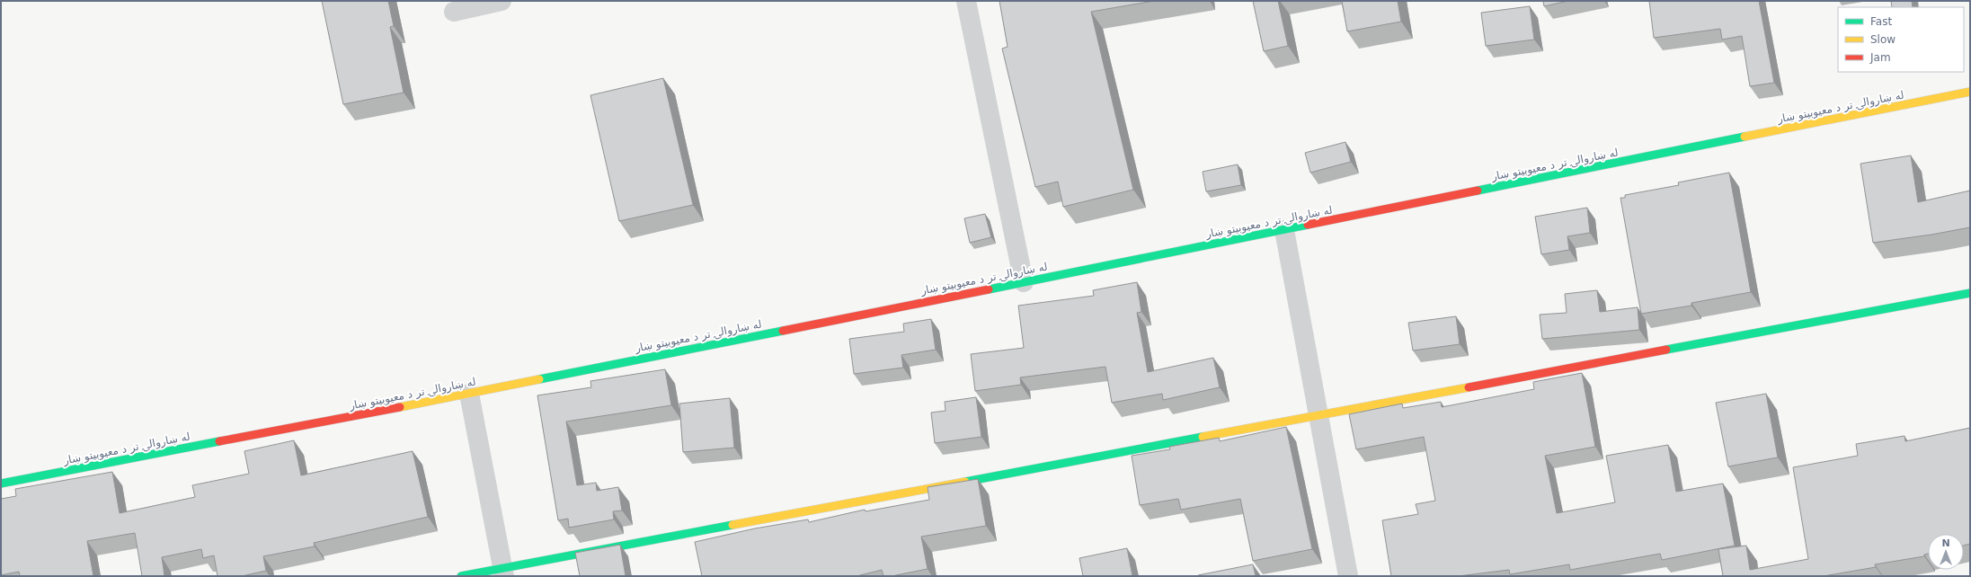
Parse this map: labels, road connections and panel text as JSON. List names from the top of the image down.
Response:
{
  "streets": {
    "street": ["له ښاروالۍ تر د معیوبیتو ښار"]
  },
  "legend": ["Fast", "Slow", "Jam"],
  "north": "top"
}
